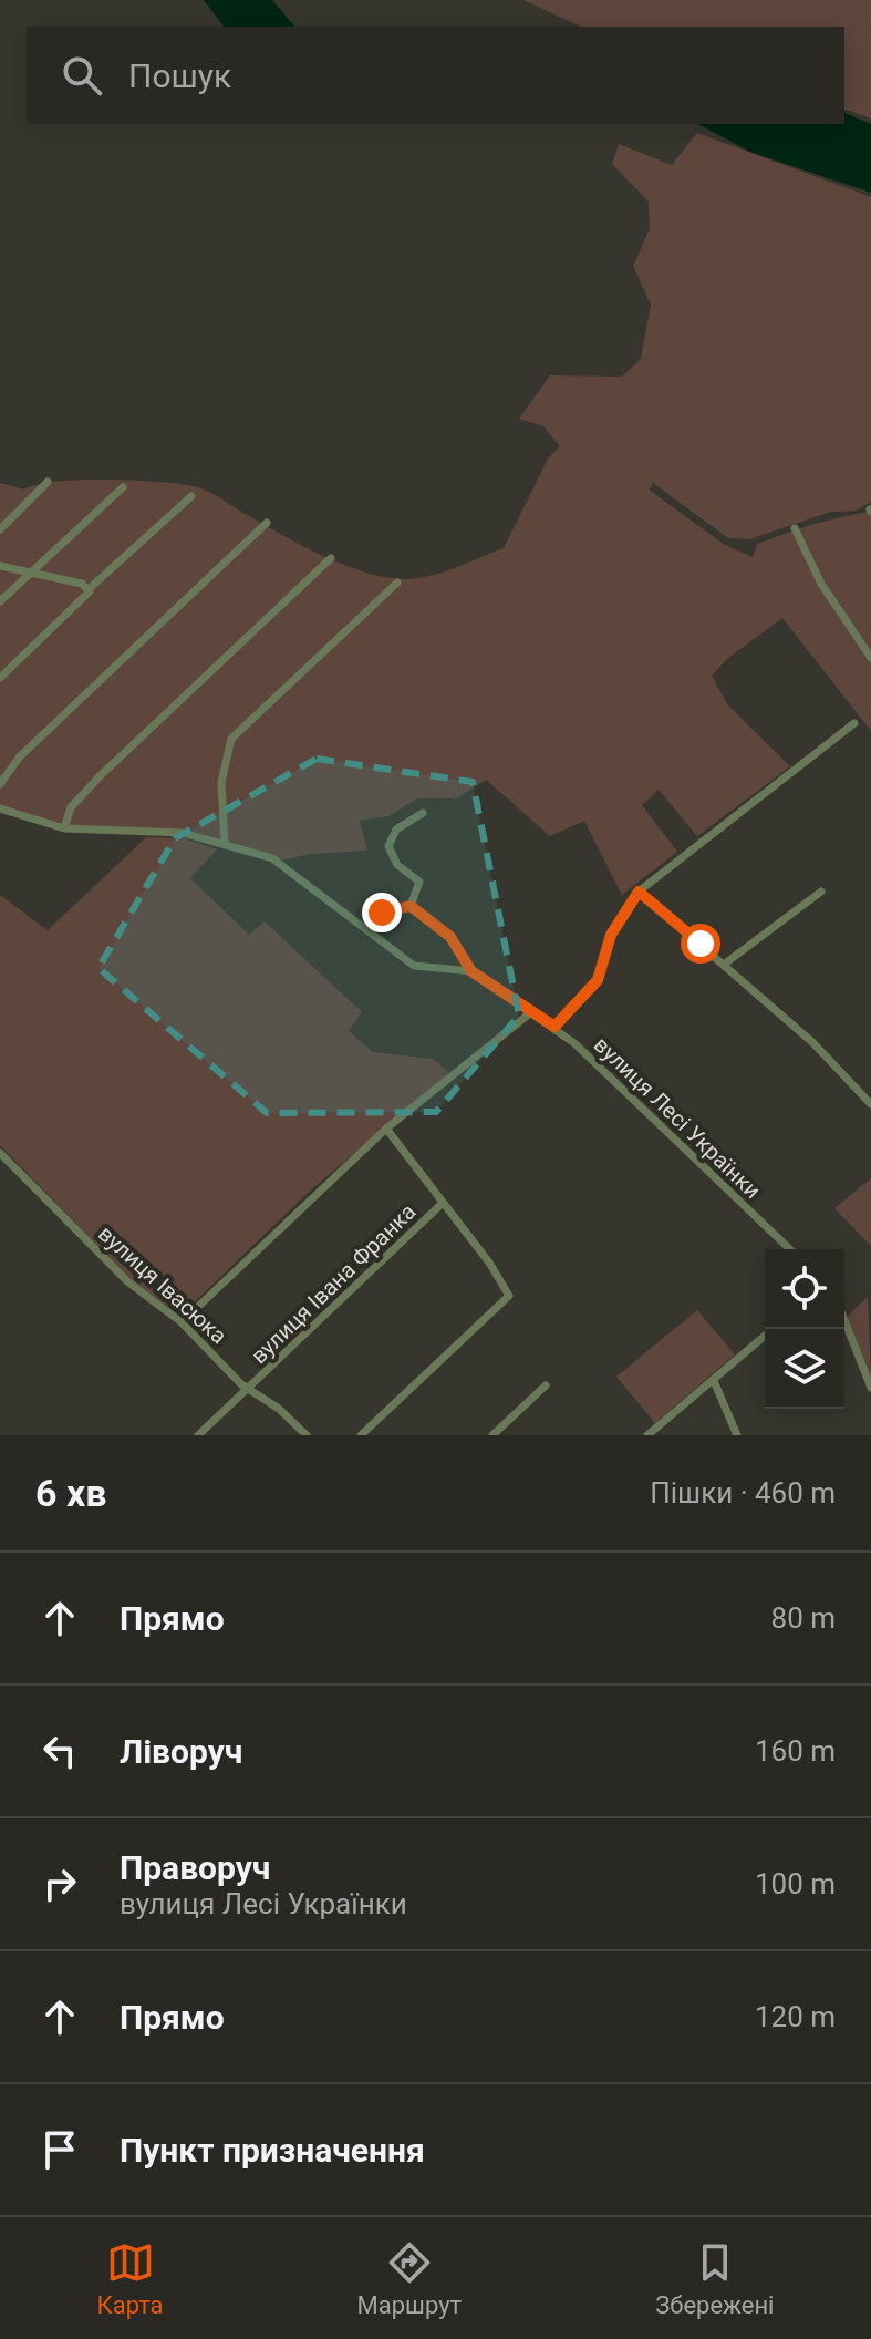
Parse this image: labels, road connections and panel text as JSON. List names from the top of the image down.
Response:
{
  "streets": {
    "street": ["вулиця Лесі Українки", "вулиця Івана Франка", "вулиця Івасюка"]
  },
  "crossings": [
    ["вулиця Івана Франка", "вулиця Івасюка"]
  ],
  "page": {
    "search": "Пошук",
    "heading": ["6 хв", "Пішки · 460 m"],
    "list": [
      ["Прямо", "80 m"],
      ["Ліворуч", "160 m"],
      ["Праворуч", "вулиця Лесі Українки", "100 m"],
      ["Прямо", "120 m"],
      "Пункт призначення"
    ],
    "nav": ["Карта", "Маршрут", "Збережені"]
  }
}
